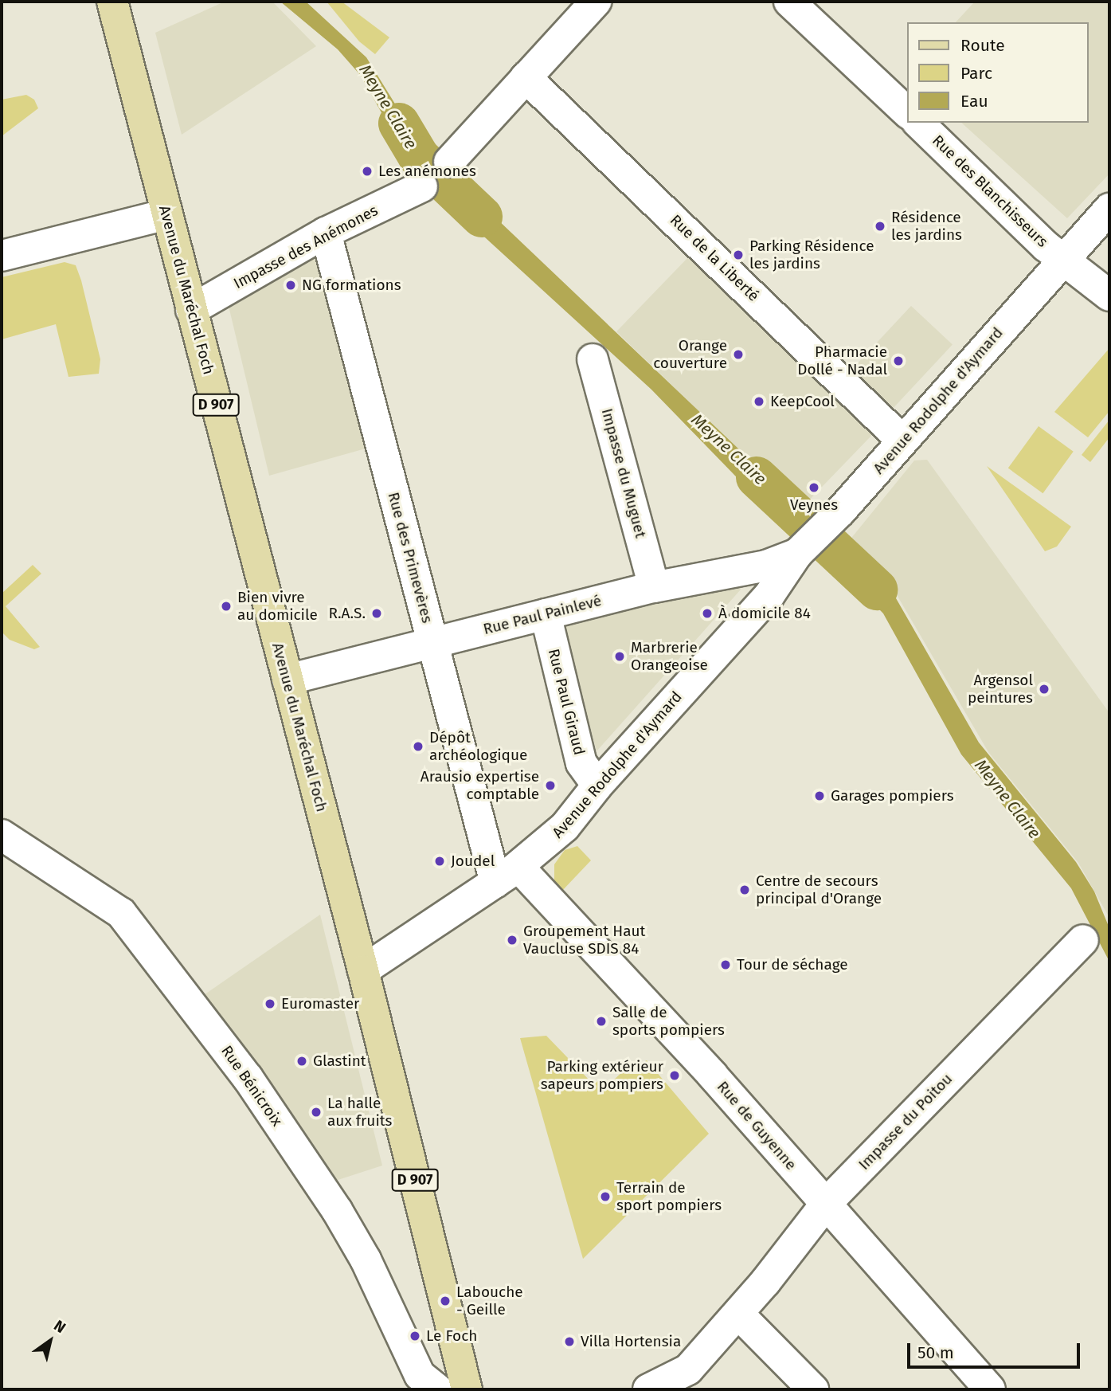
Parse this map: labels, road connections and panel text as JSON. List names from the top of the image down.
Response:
{
  "streets": {
    "main road": ["Avenue du Maréchal Foch", "D 907"],
    "street": [
      "Rue des Blanchisseurs",
      "Impasse des Anémones",
      "Rue de la Liberté",
      "Avenue Rodolphe d'Aymard",
      "Impasse du Muguet",
      "Rue des Primevères",
      "Rue Paul Painlevé",
      "Rue Paul Giraud",
      "Rue Bénicroix",
      "Impasse du Poitou",
      "Rue de Guyenne"
    ]
  },
  "crossings": [
    ["Rue des Blanchisseurs", "Avenue Rodolphe d'Aymard"],
    ["Impasse des Anémones", "Avenue du Maréchal Foch"],
    ["Impasse des Anémones", "Rue des Primevères"],
    ["Rue de la Liberté", "Avenue Rodolphe d'Aymard"],
    ["Avenue du Maréchal Foch", "Avenue Rodolphe d'Aymard"],
    ["Avenue du Maréchal Foch", "Rue Paul Painlevé"],
    ["Avenue du Maréchal Foch", "Rue Bénicroix"],
    ["Avenue Rodolphe d'Aymard", "Rue des Primevères"],
    ["Avenue Rodolphe d'Aymard", "Rue Paul Painlevé"],
    ["Avenue Rodolphe d'Aymard", "Rue Paul Giraud"],
    ["Avenue Rodolphe d'Aymard", "Rue de Guyenne"],
    ["Impasse du Muguet", "Rue Paul Painlevé"],
    ["Rue des Primevères", "Rue Paul Painlevé"],
    ["Rue des Primevères", "Rue de Guyenne"],
    ["Rue Paul Painlevé", "Rue Paul Giraud"],
    ["Impasse du Poitou", "Rue de Guyenne"]
  ],
  "water": ["Meyne Claire"],
  "places": [
    "Les anémones",
    "Résidence les jardins",
    "Parking Résidence les jardins",
    "NG formations",
    "Orange couverture",
    "Pharmacie Dollé - Nadal",
    "KeepCool",
    "Veynes",
    "Bien vivre au domicile",
    "R.A.S.",
    "À domicile 84",
    "Marbrerie Orangeoise",
    "Argensol peintures",
    "Dépôt archéologique",
    "Arausio expertise comptable",
    "Garages pompiers",
    "Joudel",
    "Centre de secours principal d'Orange",
    "Groupement Haut Vaucluse SDIS 84",
    "Tour de séchage",
    "Euromaster",
    "Salle de sports pompiers",
    "Glastint",
    "Parking extérieur sapeurs pompiers",
    "La halle aux fruits",
    "Terrain de sport pompiers",
    "Labouche - Geille",
    "Le Foch",
    "Villa Hortensia"
  ],
  "legend": ["Route", "Parc", "Eau"],
  "scale_bar": "50 m",
  "north": "top right"
}
